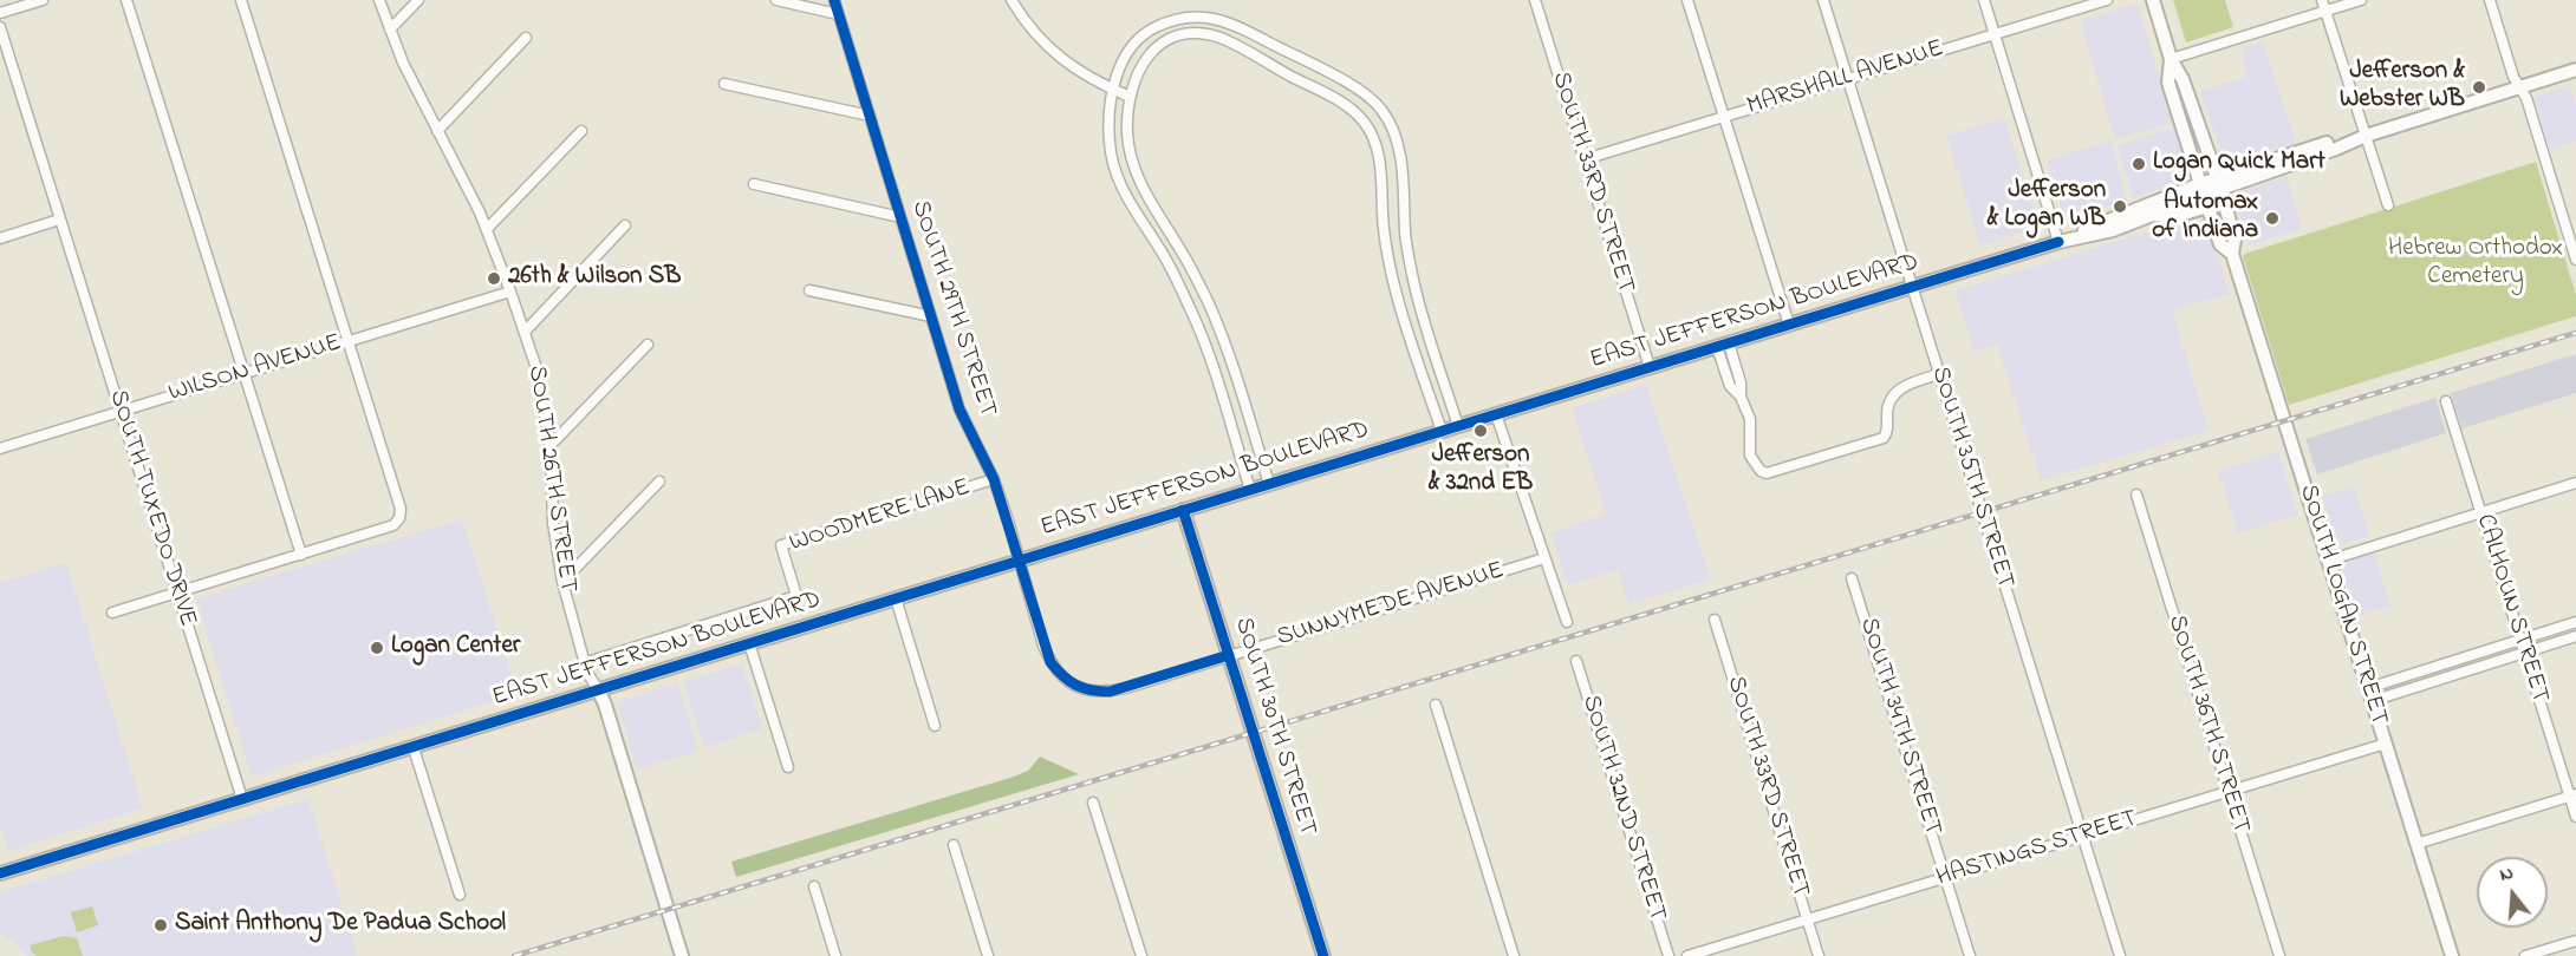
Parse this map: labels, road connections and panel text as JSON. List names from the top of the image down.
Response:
{
  "streets": {
    "street": [
      "MARSHALL AVENUE",
      "SOUTH 33RD STREET",
      "SOUTH 29TH STREET",
      "EAST JEFFERSON BOULEVARD",
      "WILSON AVENUE",
      "SOUTH 35TH STREET",
      "SOUTH 26TH STREET",
      "SOUTH TUXEDO DRIVE",
      "WOODMERE LANE",
      "SUNNYMEDE AVENUE",
      "SOUTH LOGAN STREET",
      "CALHOUN STREET",
      "SOUTH 36TH STREET",
      "SOUTH 30TH STREET",
      "SOUTH 34TH STREET",
      "SOUTH 32ND STREET",
      "HASTINGS STREET"
    ]
  },
  "crossings": [
    ["MARSHALL AVENUE", "SOUTH 33RD STREET"],
    ["MARSHALL AVENUE", "SOUTH 35TH STREET"],
    ["SOUTH 33RD STREET", "EAST JEFFERSON BOULEVARD"],
    ["SOUTH 33RD STREET", "HASTINGS STREET"],
    ["SOUTH 29TH STREET", "EAST JEFFERSON BOULEVARD"],
    ["SOUTH 29TH STREET", "WOODMERE LANE"],
    ["SOUTH 29TH STREET", "SUNNYMEDE AVENUE"],
    ["EAST JEFFERSON BOULEVARD", "SOUTH 35TH STREET"],
    ["EAST JEFFERSON BOULEVARD", "SOUTH 26TH STREET"],
    ["EAST JEFFERSON BOULEVARD", "SOUTH TUXEDO DRIVE"],
    ["EAST JEFFERSON BOULEVARD", "SOUTH LOGAN STREET"],
    ["EAST JEFFERSON BOULEVARD", "SOUTH 30TH STREET"],
    ["WILSON AVENUE", "SOUTH 26TH STREET"],
    ["WILSON AVENUE", "SOUTH TUXEDO DRIVE"],
    ["SOUTH 35TH STREET", "HASTINGS STREET"],
    ["SOUTH 26TH STREET", "WOODMERE LANE"],
    ["SUNNYMEDE AVENUE", "SOUTH 30TH STREET"],
    ["SOUTH LOGAN STREET", "HASTINGS STREET"],
    ["SOUTH 36TH STREET", "HASTINGS STREET"],
    ["SOUTH 34TH STREET", "HASTINGS STREET"]
  ],
  "parks": ["Hebrew Orthodox Cemetery"],
  "places": [
    "Jefferson & Webster WB",
    "Logan Quick Mart",
    "Jefferson & Logan WB",
    "Automax of Indiana",
    "26th & Wilson SB",
    "Jefferson & 32nd EB",
    "Logan Center",
    "Saint Anthony De Padua School"
  ],
  "north": "top"
}
